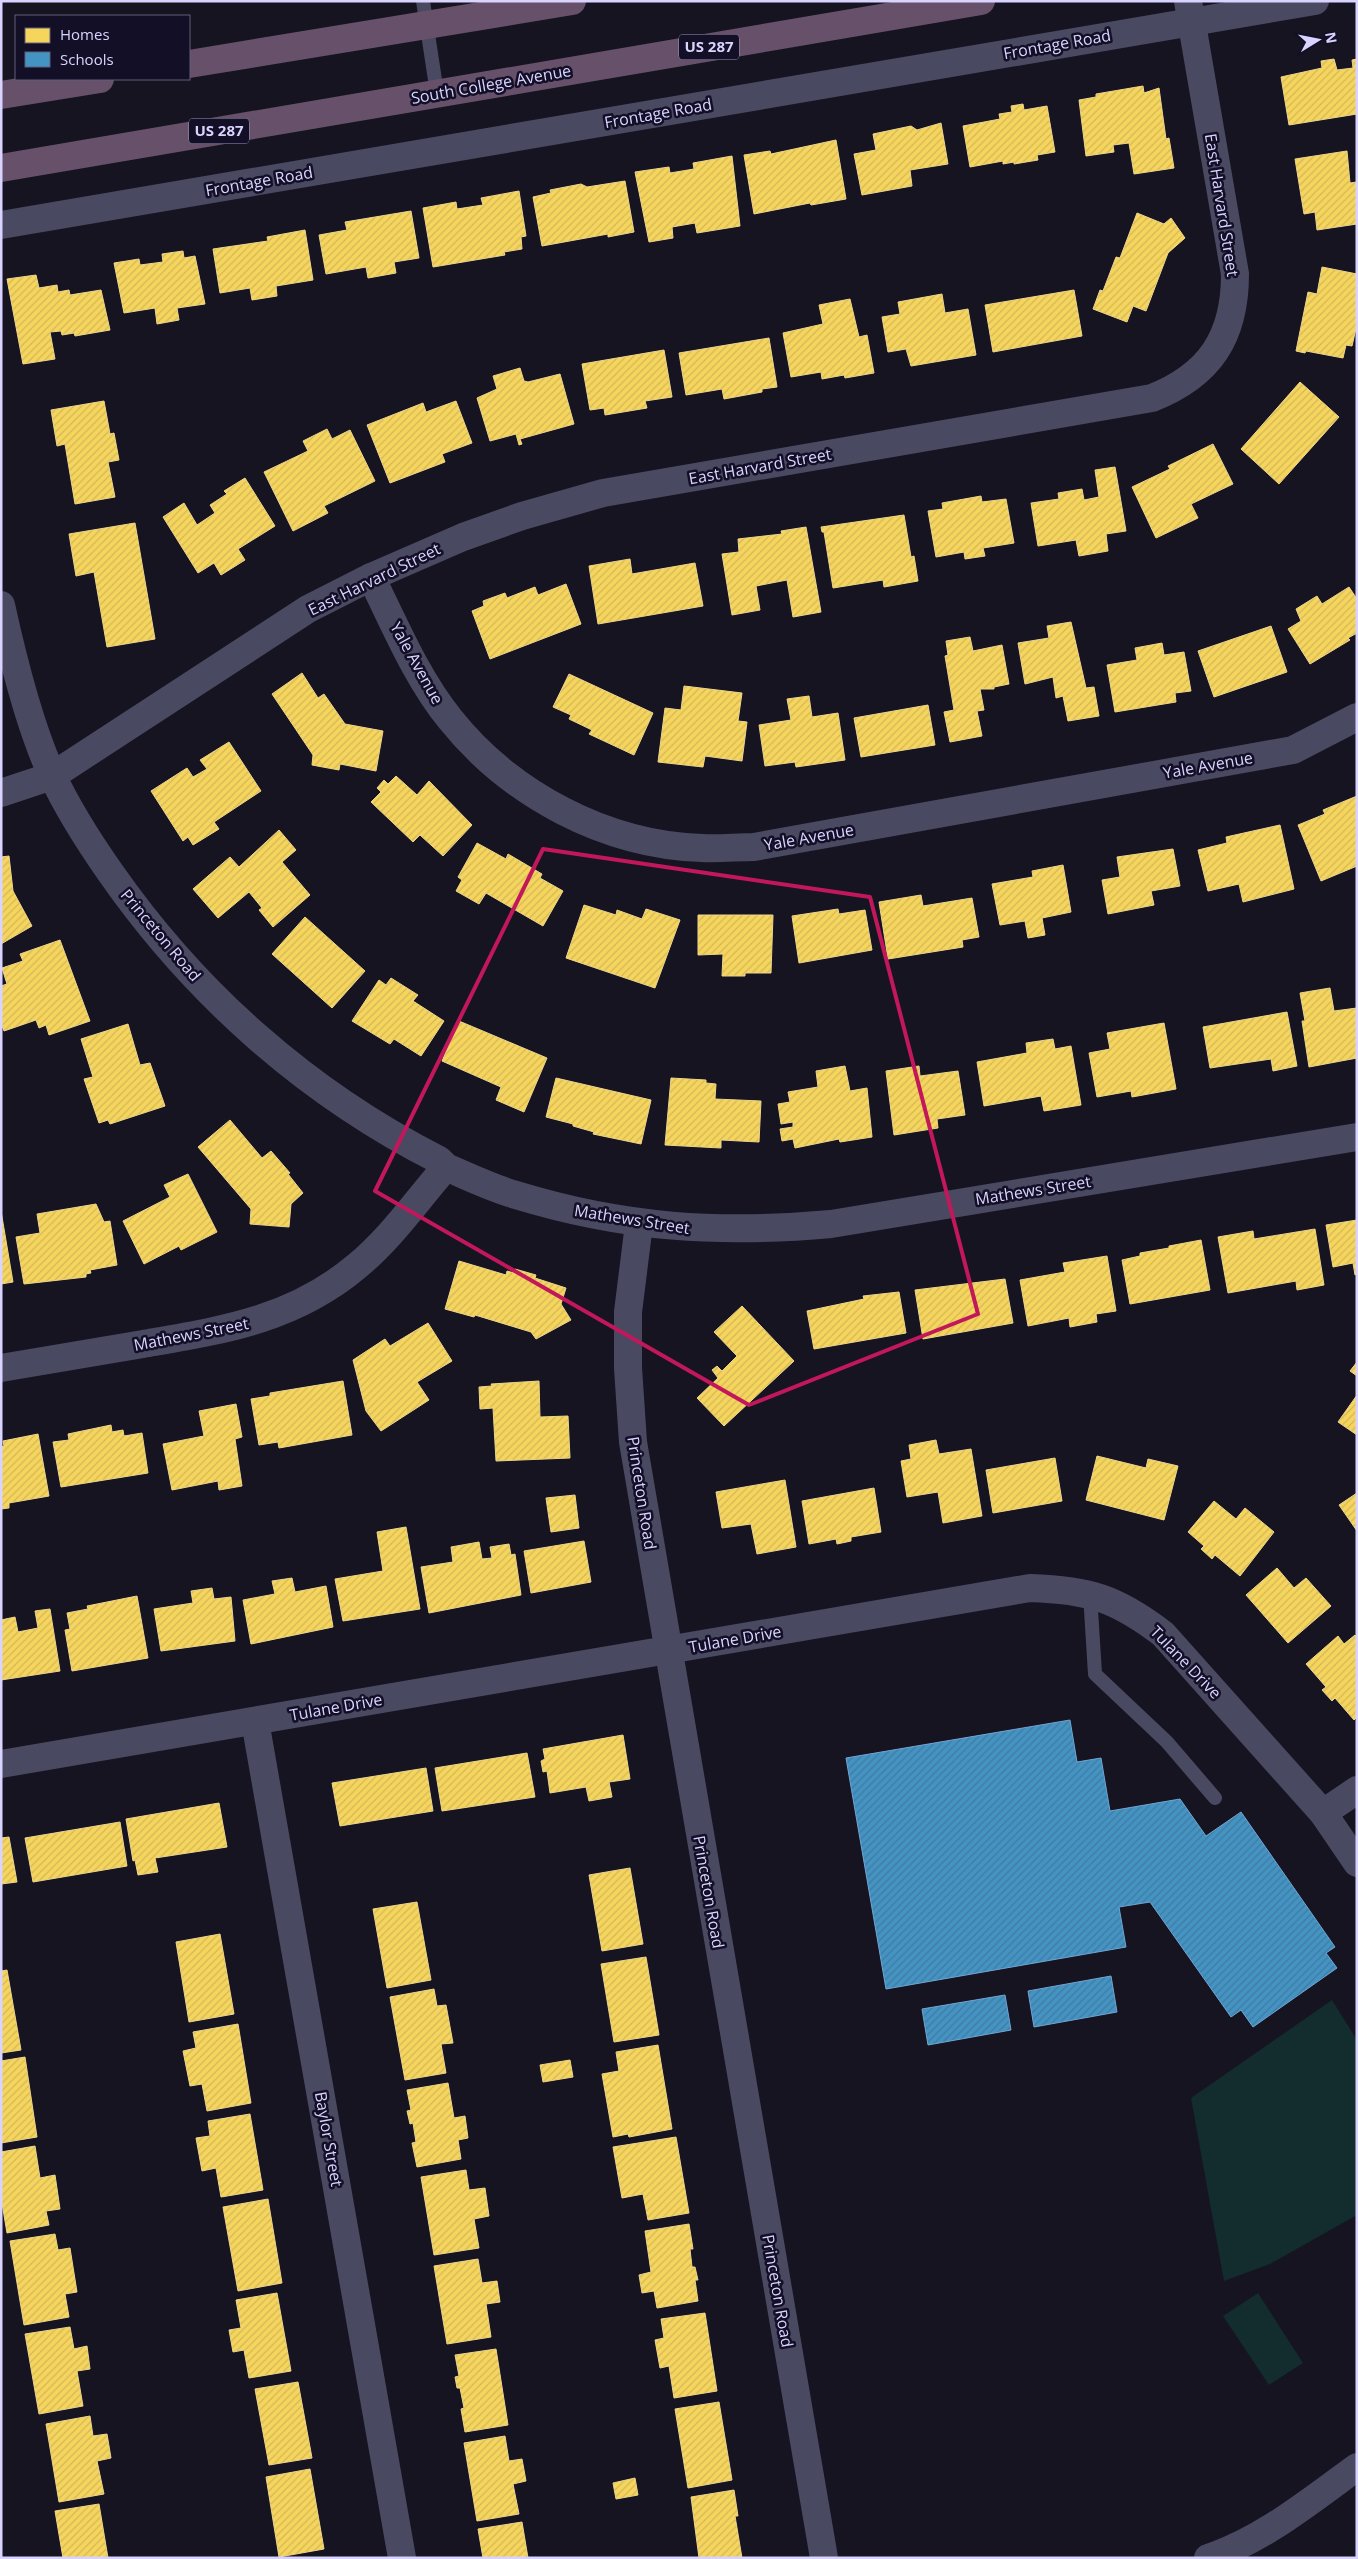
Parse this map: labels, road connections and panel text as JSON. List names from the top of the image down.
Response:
{
  "streets": {
    "highway": ["US 287", "South College Avenue"],
    "street": [
      "Frontage Road",
      "East Harvard Street",
      "Yale Avenue",
      "Princeton Road",
      "Mathews Street",
      "Tulane Drive",
      "Baylor Street"
    ]
  },
  "crossings": [
    ["Frontage Road", "East Harvard Street"],
    ["East Harvard Street", "Yale Avenue"],
    ["East Harvard Street", "Princeton Road"],
    ["Princeton Road", "Mathews Street"],
    ["Princeton Road", "Tulane Drive"],
    ["Tulane Drive", "Baylor Street"]
  ],
  "legend": ["Homes", "Schools"],
  "north": "right"
}
